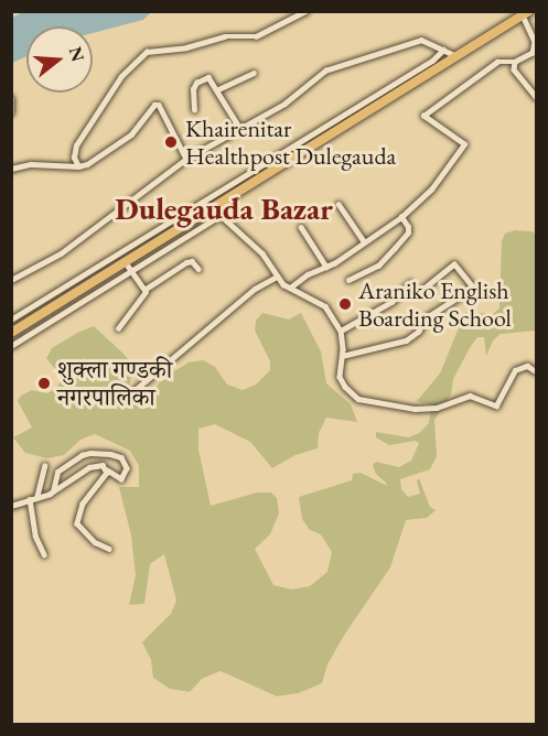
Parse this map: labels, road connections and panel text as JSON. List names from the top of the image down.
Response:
{
  "districts": ["Dulegauda Bazar"],
  "places": ["Khairenitar Healthpost Dulegauda", "Araniko English Boarding School", "शुक्ला गण्डकी नगरपालिका"],
  "north": "right"
}
